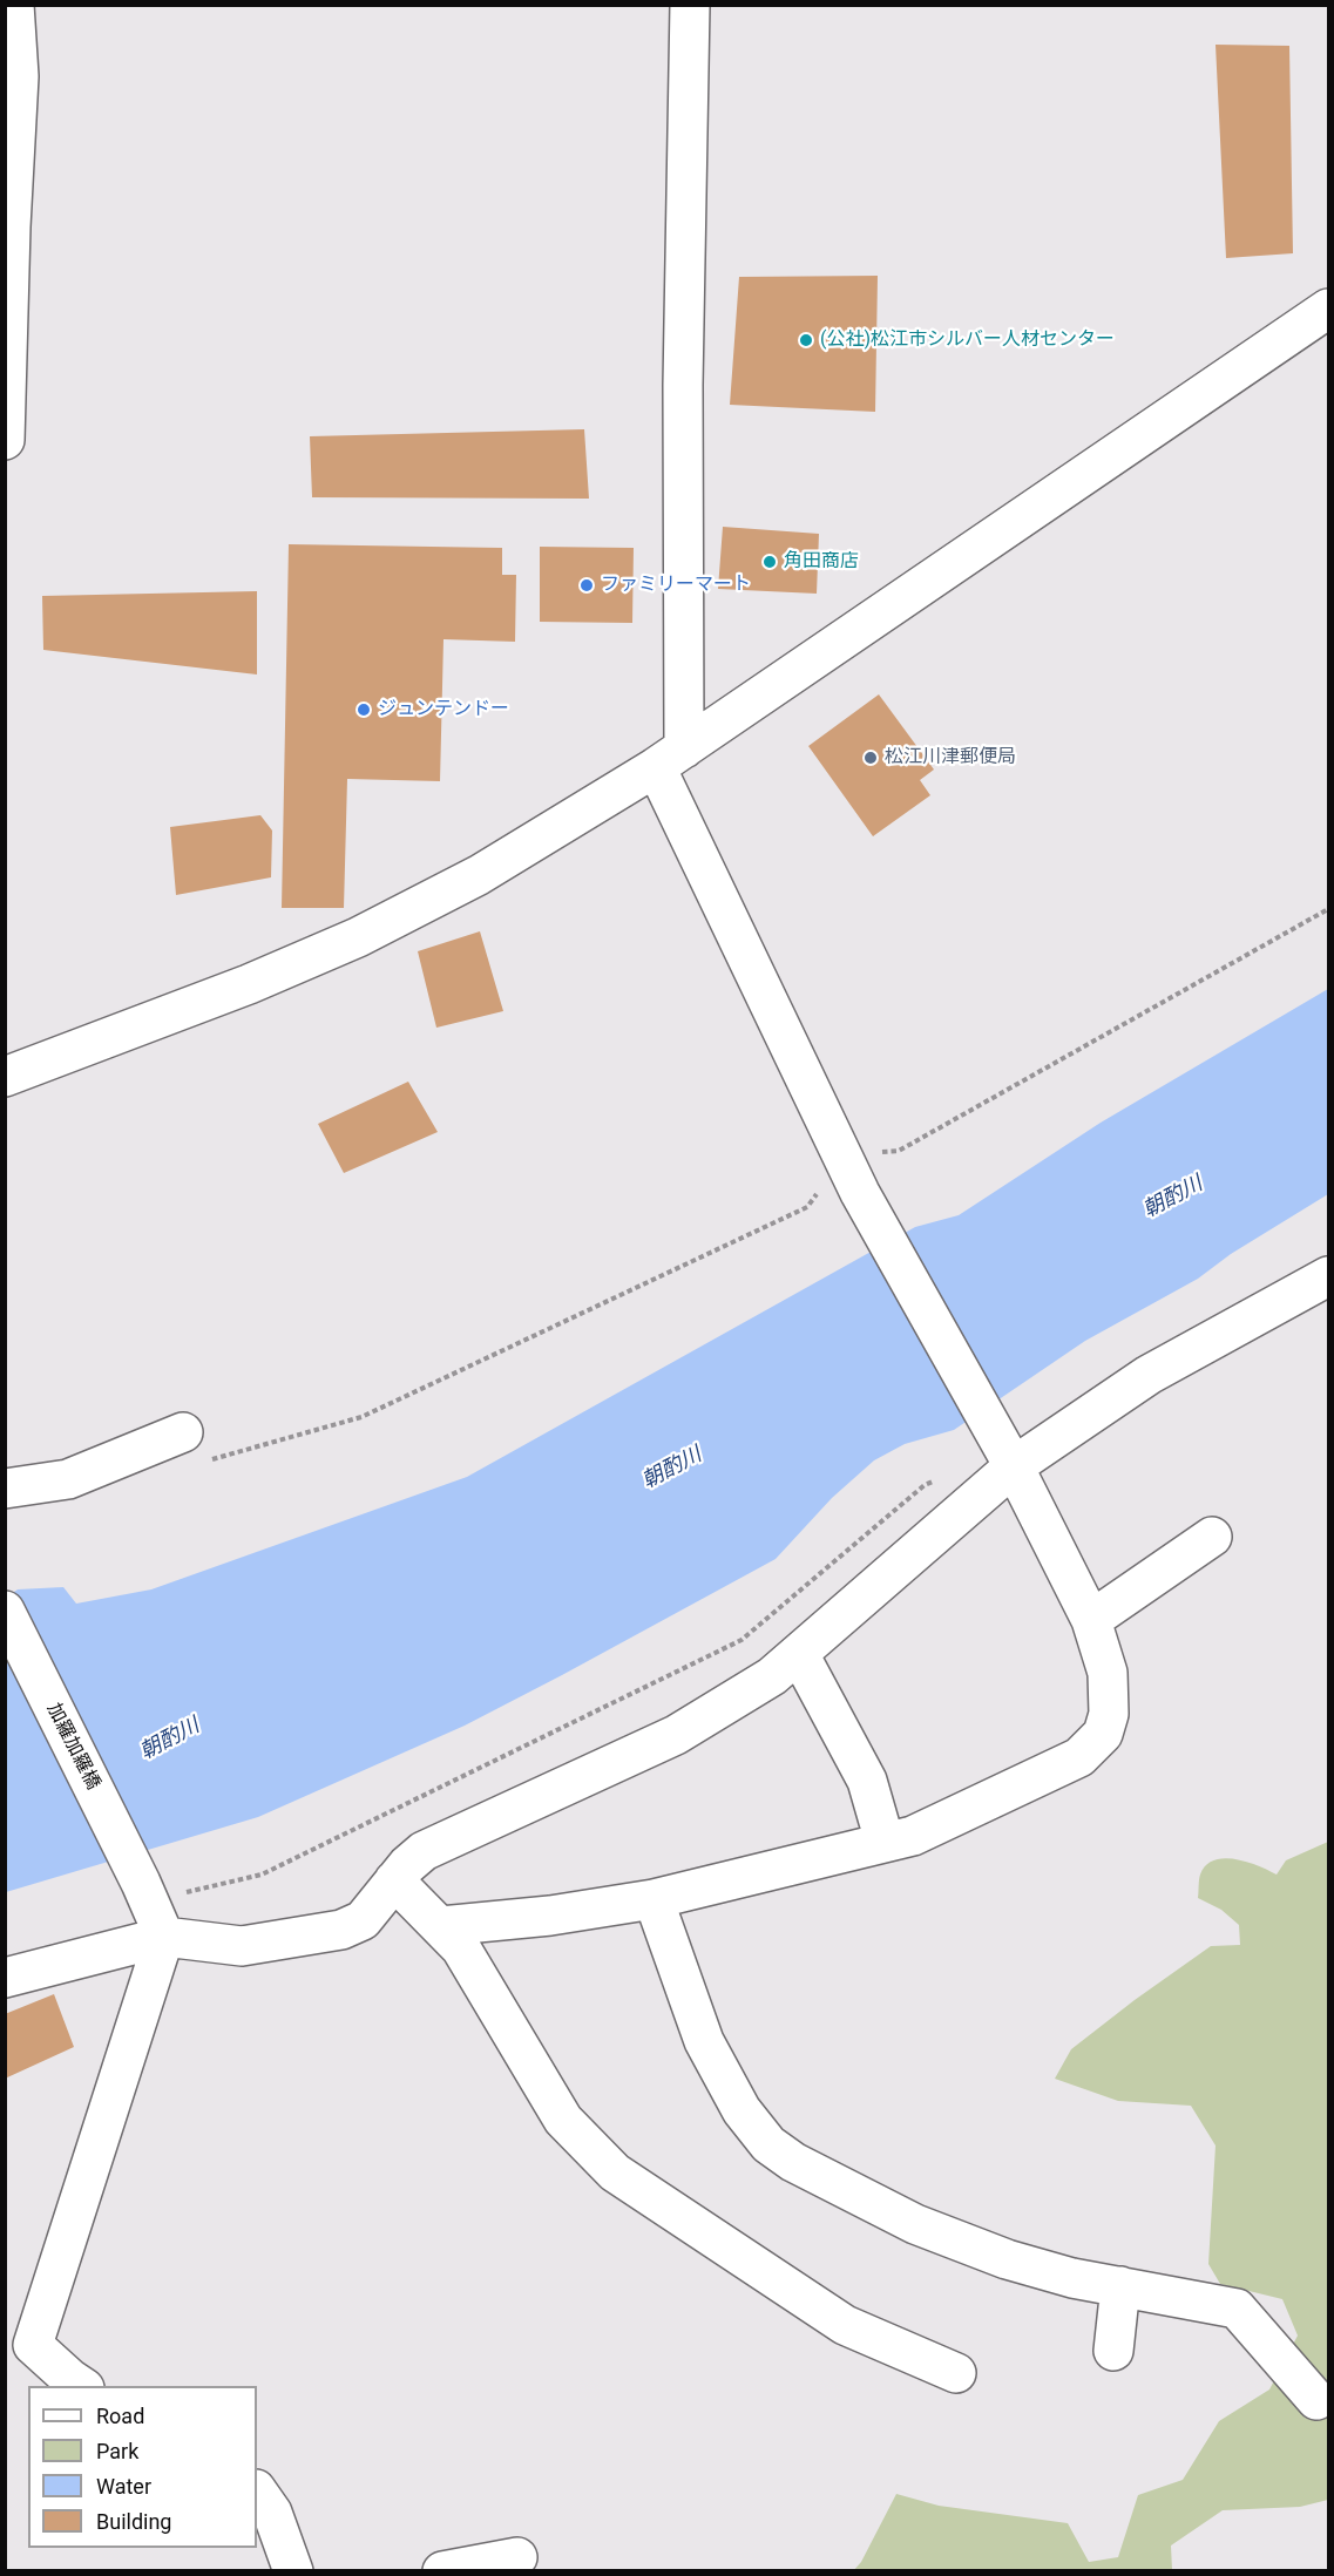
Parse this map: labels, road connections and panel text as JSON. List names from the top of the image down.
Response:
{
  "streets": {
    "street": ["加羅加羅橋"]
  },
  "water": ["朝酌川"],
  "places": [
    "(公社)松江市シルバー人材センター",
    "角田商店",
    "ファミリーマート",
    "ジュンテンドー",
    "松江川津郵便局"
  ],
  "legend": [
    "Road",
    "Park",
    "Water",
    "Building"
  ]
}
